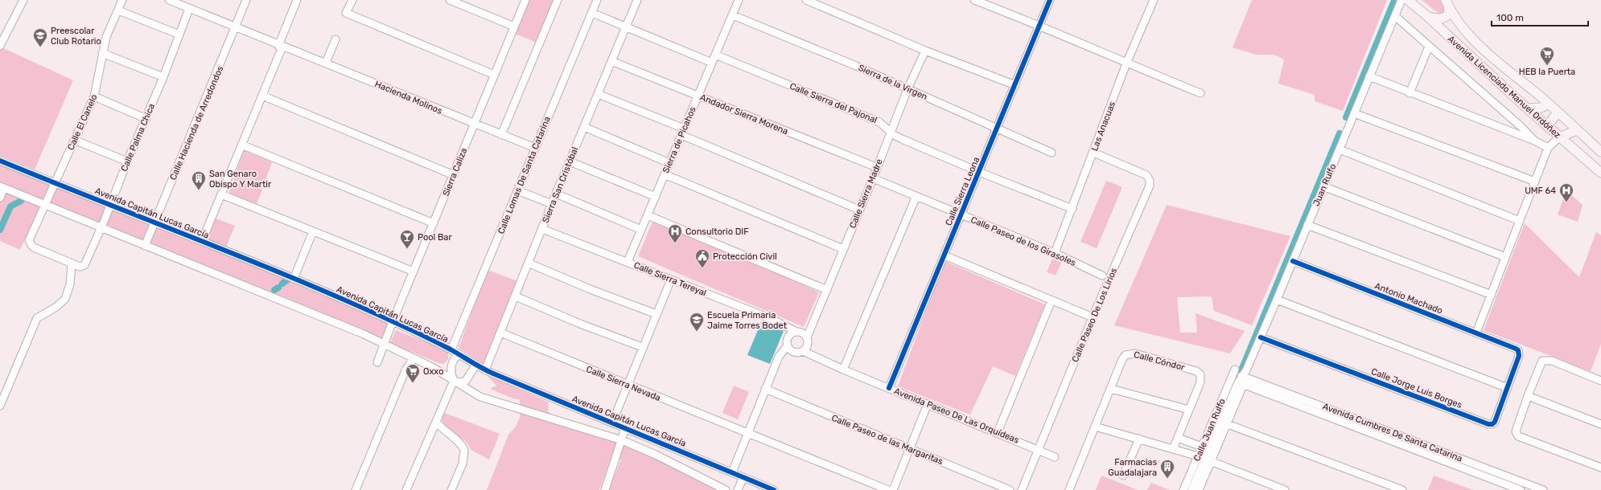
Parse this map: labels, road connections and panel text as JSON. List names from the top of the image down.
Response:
{
  "streets": {
    "main road": ["Avenida Licenciado Manuel Ordóñez"],
    "street": [
      "Sierra de la Virgen",
      "Hacienda Molinos",
      "Calle Sierra del Pajonal",
      "Andador Sierra Morena",
      "Calle El Canelo",
      "Calle Hacienda de Arredondos",
      "Las Anacuas",
      "Calle Palma Chica",
      "Sierra de Picahos",
      "Sierra Caliza",
      "Calle Lomas De Santa Catarina",
      "Sierra San Cristóbal",
      "Juan Rulfo",
      "Calle Sierra Leona",
      "Calle Sierra Madre",
      "Avenida Capitán Lucas García",
      "Calle Paseo de los Girasoles",
      "Calle Sierra Tereyal",
      "Antonio Machado",
      "Calle Paseo De Los Lirios",
      "Calle Cóndor",
      "Calle Sierra Nevada",
      "Calle Jorge Luis Borges",
      "Avenida Paseo De Las Orquídeas",
      "Calle Juan Rulfo",
      "Avenida Cumbres De Santa Catarina",
      "Calle Paseo de las Margaritas"
    ]
  },
  "crossings": [
    ["Sierra de la Virgen", "Sierra de Picahos"],
    ["Sierra de la Virgen", "Calle Sierra Leona"],
    ["Sierra de la Virgen", "Calle Sierra Madre"],
    ["Hacienda Molinos", "Calle Hacienda de Arredondos"],
    ["Hacienda Molinos", "Calle Palma Chica"],
    ["Hacienda Molinos", "Sierra Caliza"],
    ["Hacienda Molinos", "Calle Lomas De Santa Catarina"],
    ["Calle Sierra del Pajonal", "Las Anacuas"],
    ["Calle Sierra del Pajonal", "Sierra de Picahos"],
    ["Calle Sierra del Pajonal", "Calle Sierra Leona"],
    ["Calle Sierra del Pajonal", "Calle Sierra Madre"],
    ["Andador Sierra Morena", "Sierra de Picahos"],
    ["Andador Sierra Morena", "Sierra San Cristóbal"],
    ["Andador Sierra Morena", "Calle Sierra Madre"],
    ["Calle El Canelo", "Calle Palma Chica"],
    ["Calle El Canelo", "Avenida Capitán Lucas García"],
    ["Calle Hacienda de Arredondos", "Avenida Capitán Lucas García"],
    ["Las Anacuas", "Calle Paseo de los Girasoles"],
    ["Las Anacuas", "Calle Paseo De Los Lirios"],
    ["Calle Palma Chica", "Avenida Capitán Lucas García"],
    ["Sierra de Picahos", "Calle Sierra Tereyal"],
    ["Sierra Caliza", "Avenida Capitán Lucas García"],
    ["Calle Lomas De Santa Catarina", "Avenida Capitán Lucas García"],
    ["Sierra San Cristóbal", "Avenida Capitán Lucas García"],
    ["Sierra San Cristóbal", "Calle Sierra Tereyal"],
    ["Sierra San Cristóbal", "Calle Sierra Nevada"],
    ["Juan Rulfo", "Antonio Machado"],
    ["Juan Rulfo", "Calle Jorge Luis Borges"],
    ["Juan Rulfo", "Calle Juan Rulfo"],
    ["Juan Rulfo", "Avenida Cumbres De Santa Catarina"],
    ["Calle Sierra Leona", "Calle Paseo de los Girasoles"],
    ["Calle Sierra Leona", "Avenida Paseo De Las Orquídeas"],
    ["Calle Sierra Madre", "Calle Paseo de los Girasoles"],
    ["Calle Sierra Madre", "Calle Sierra Tereyal"],
    ["Calle Sierra Madre", "Avenida Paseo De Las Orquídeas"],
    ["Calle Sierra Tereyal", "Avenida Paseo De Las Orquídeas"],
    ["Antonio Machado", "Calle Jorge Luis Borges"],
    ["Calle Paseo De Los Lirios", "Avenida Paseo De Las Orquídeas"],
    ["Calle Juan Rulfo", "Avenida Cumbres De Santa Catarina"]
  ],
  "places": {
    "school or university": ["Preescolar Club Rotario", "Escuela Primaria Jaime Torres Bodet"],
    "supermarket": ["HEB la Puerta", "Oxxo"],
    "building": ["San Genaro Obispo Y Martir", "Farmacias Guadalajara"],
    "hospital": ["UMF 64", "Consultorio DIF"],
    "bar": ["Pool Bar"],
    "public building": ["Protección Civil"]
  },
  "scale_bar": "100 m"
}
